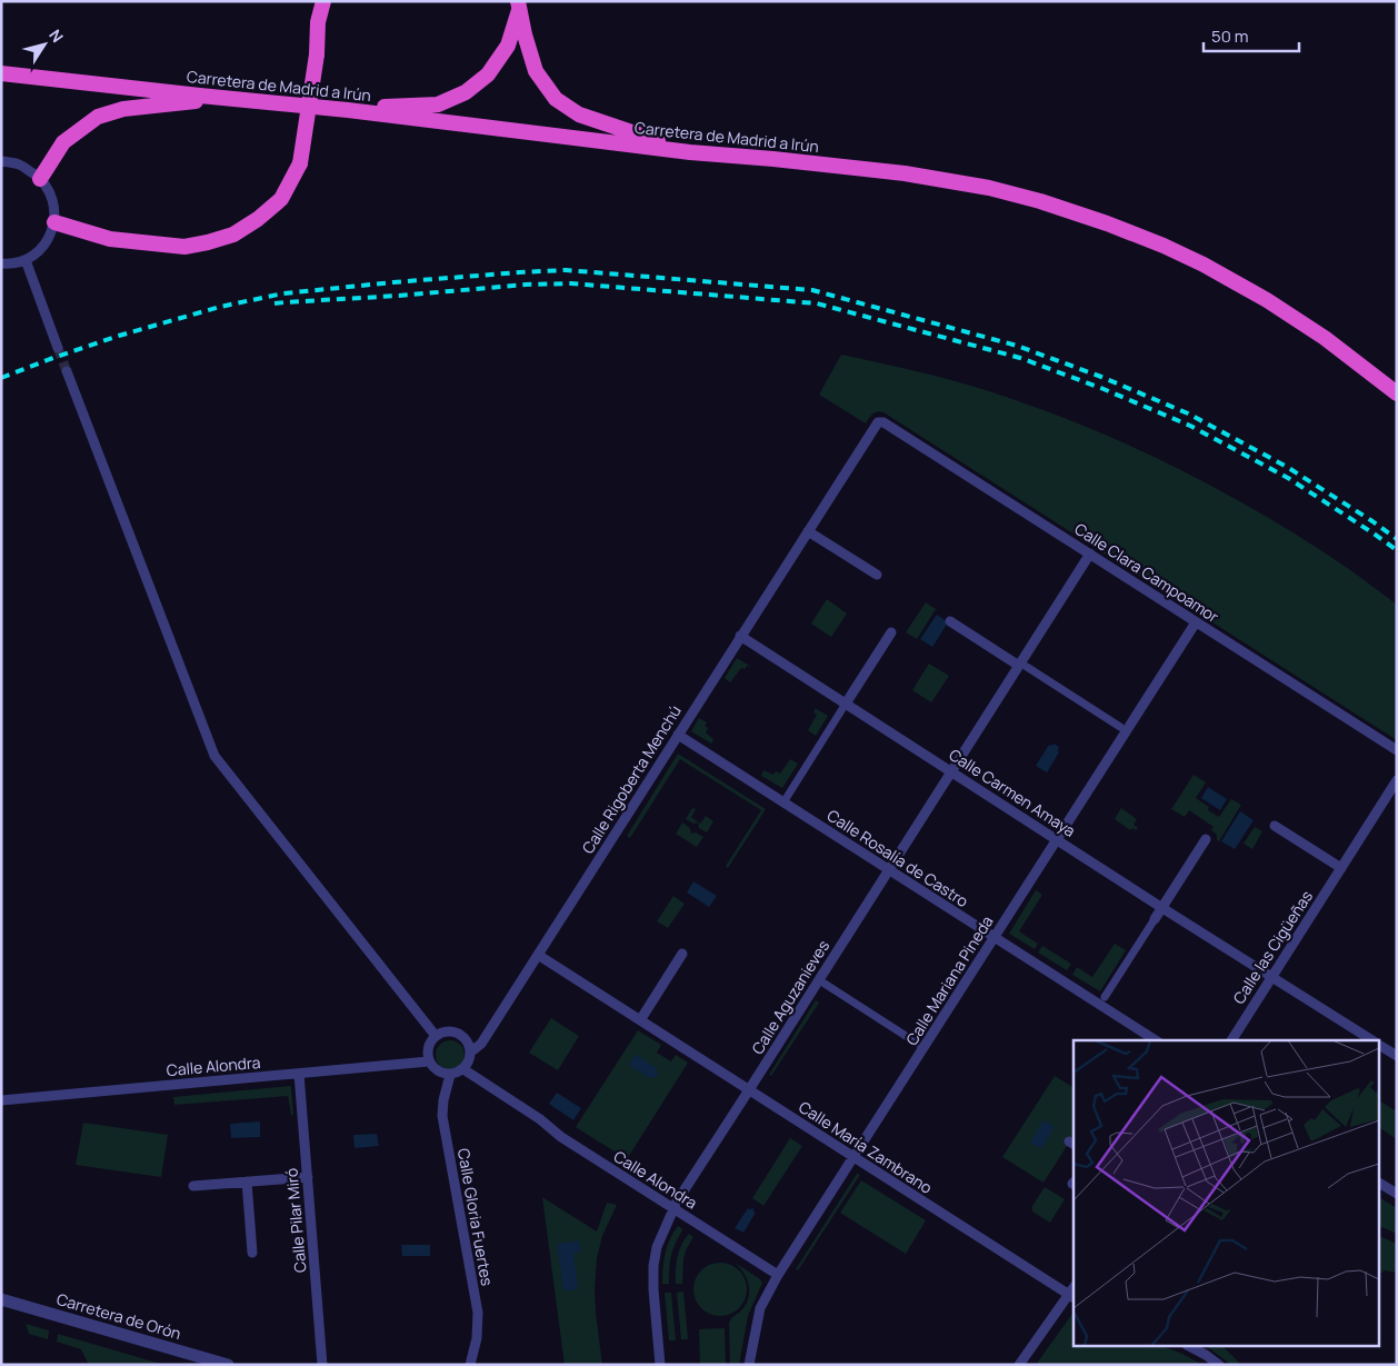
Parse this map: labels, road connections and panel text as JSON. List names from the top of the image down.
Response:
{
  "streets": {
    "highway": ["Carretera de Madrid a Irún"],
    "street": [
      "Calle Clara Campoamor",
      "Calle Rigoberta Menchú",
      "Calle Carmen Amaya",
      "Calle Rosalía de Castro",
      "Calle las Cigüeñas",
      "Calle Mariana Pineda",
      "Calle Aguzanieves",
      "Calle Alondra",
      "Calle María Zambrano",
      "Calle Gloria Fuertes",
      "Calle Pilar Miró",
      "Carretera de Orón"
    ]
  },
  "crossings": [
    ["Calle Clara Campoamor", "Calle Rigoberta Menchú"],
    ["Calle Clara Campoamor", "Calle Mariana Pineda"],
    ["Calle Clara Campoamor", "Calle Aguzanieves"],
    ["Calle Rigoberta Menchú", "Calle Carmen Amaya"],
    ["Calle Rigoberta Menchú", "Calle Rosalía de Castro"],
    ["Calle Rigoberta Menchú", "Calle Alondra"],
    ["Calle Rigoberta Menchú", "Calle María Zambrano"],
    ["Calle Rigoberta Menchú", "Calle Gloria Fuertes"],
    ["Calle Carmen Amaya", "Calle las Cigüeñas"],
    ["Calle Carmen Amaya", "Calle Mariana Pineda"],
    ["Calle Carmen Amaya", "Calle Aguzanieves"],
    ["Calle Rosalía de Castro", "Calle Mariana Pineda"],
    ["Calle Rosalía de Castro", "Calle Aguzanieves"],
    ["Calle Mariana Pineda", "Calle Alondra"],
    ["Calle Mariana Pineda", "Calle María Zambrano"],
    ["Calle Aguzanieves", "Calle Alondra"],
    ["Calle Aguzanieves", "Calle María Zambrano"],
    ["Calle Alondra", "Calle Gloria Fuertes"],
    ["Calle Alondra", "Calle Pilar Miró"]
  ],
  "scale_bar": "50 m",
  "north": "top right"
}
